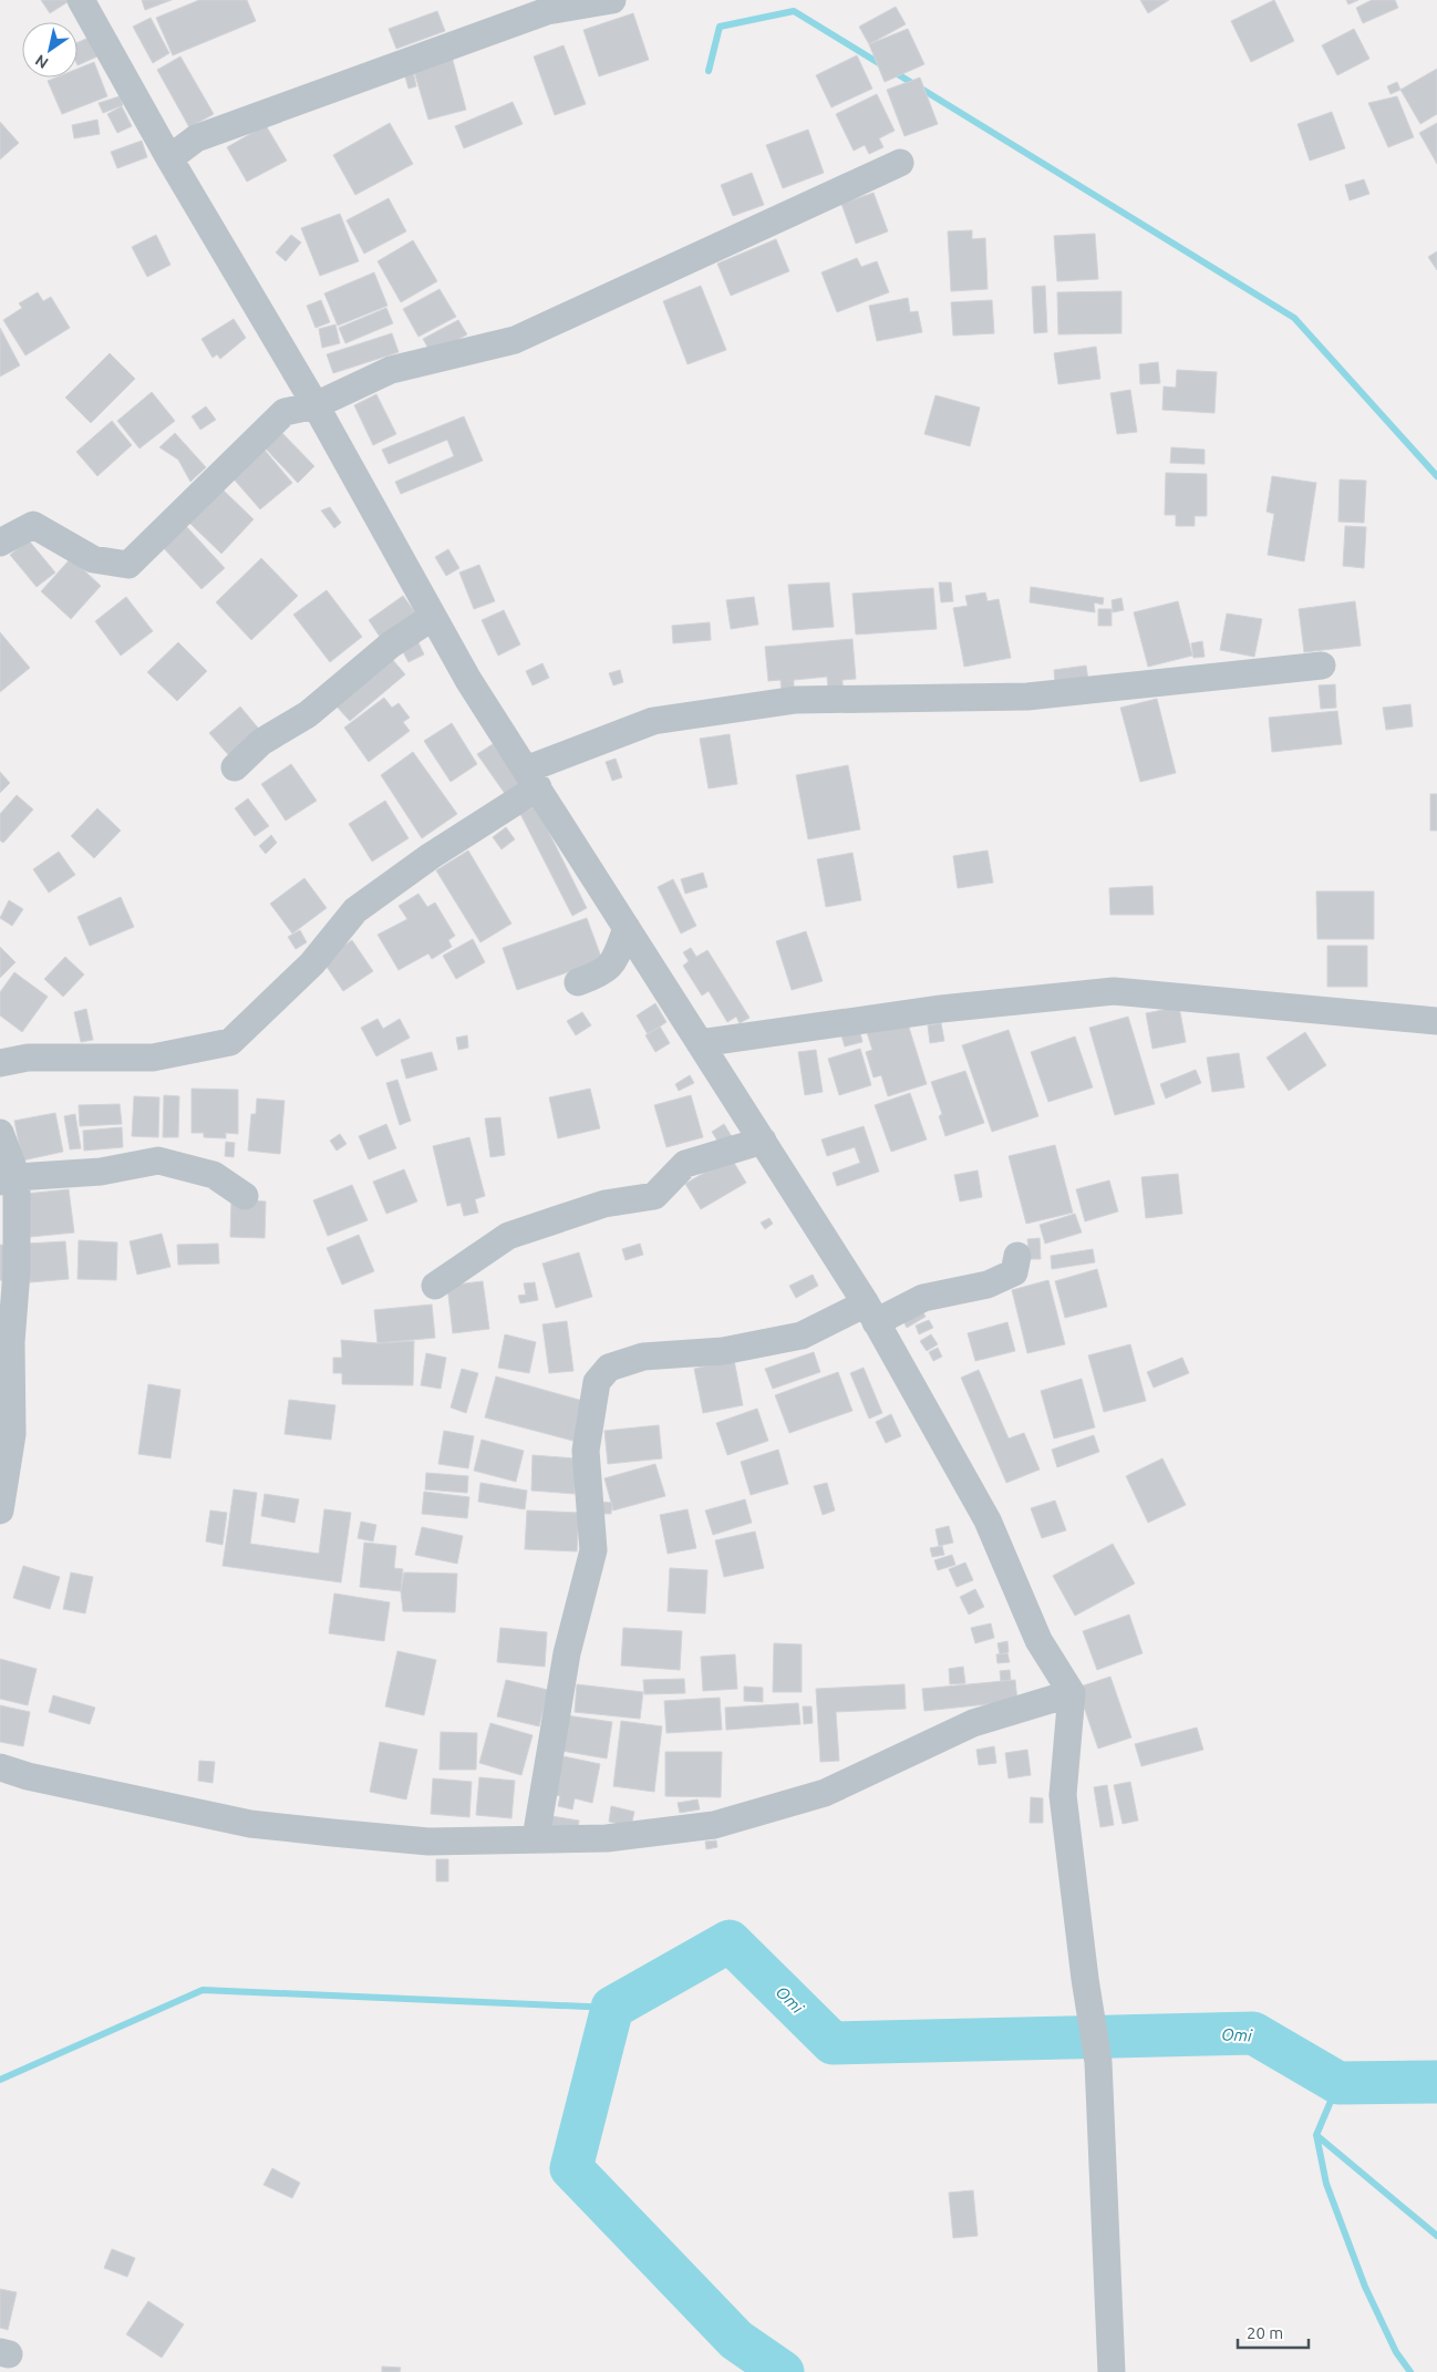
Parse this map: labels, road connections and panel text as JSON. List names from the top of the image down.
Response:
{
  "water": ["Omi"],
  "scale_bar": "20 m",
  "north": "bottom left"
}
